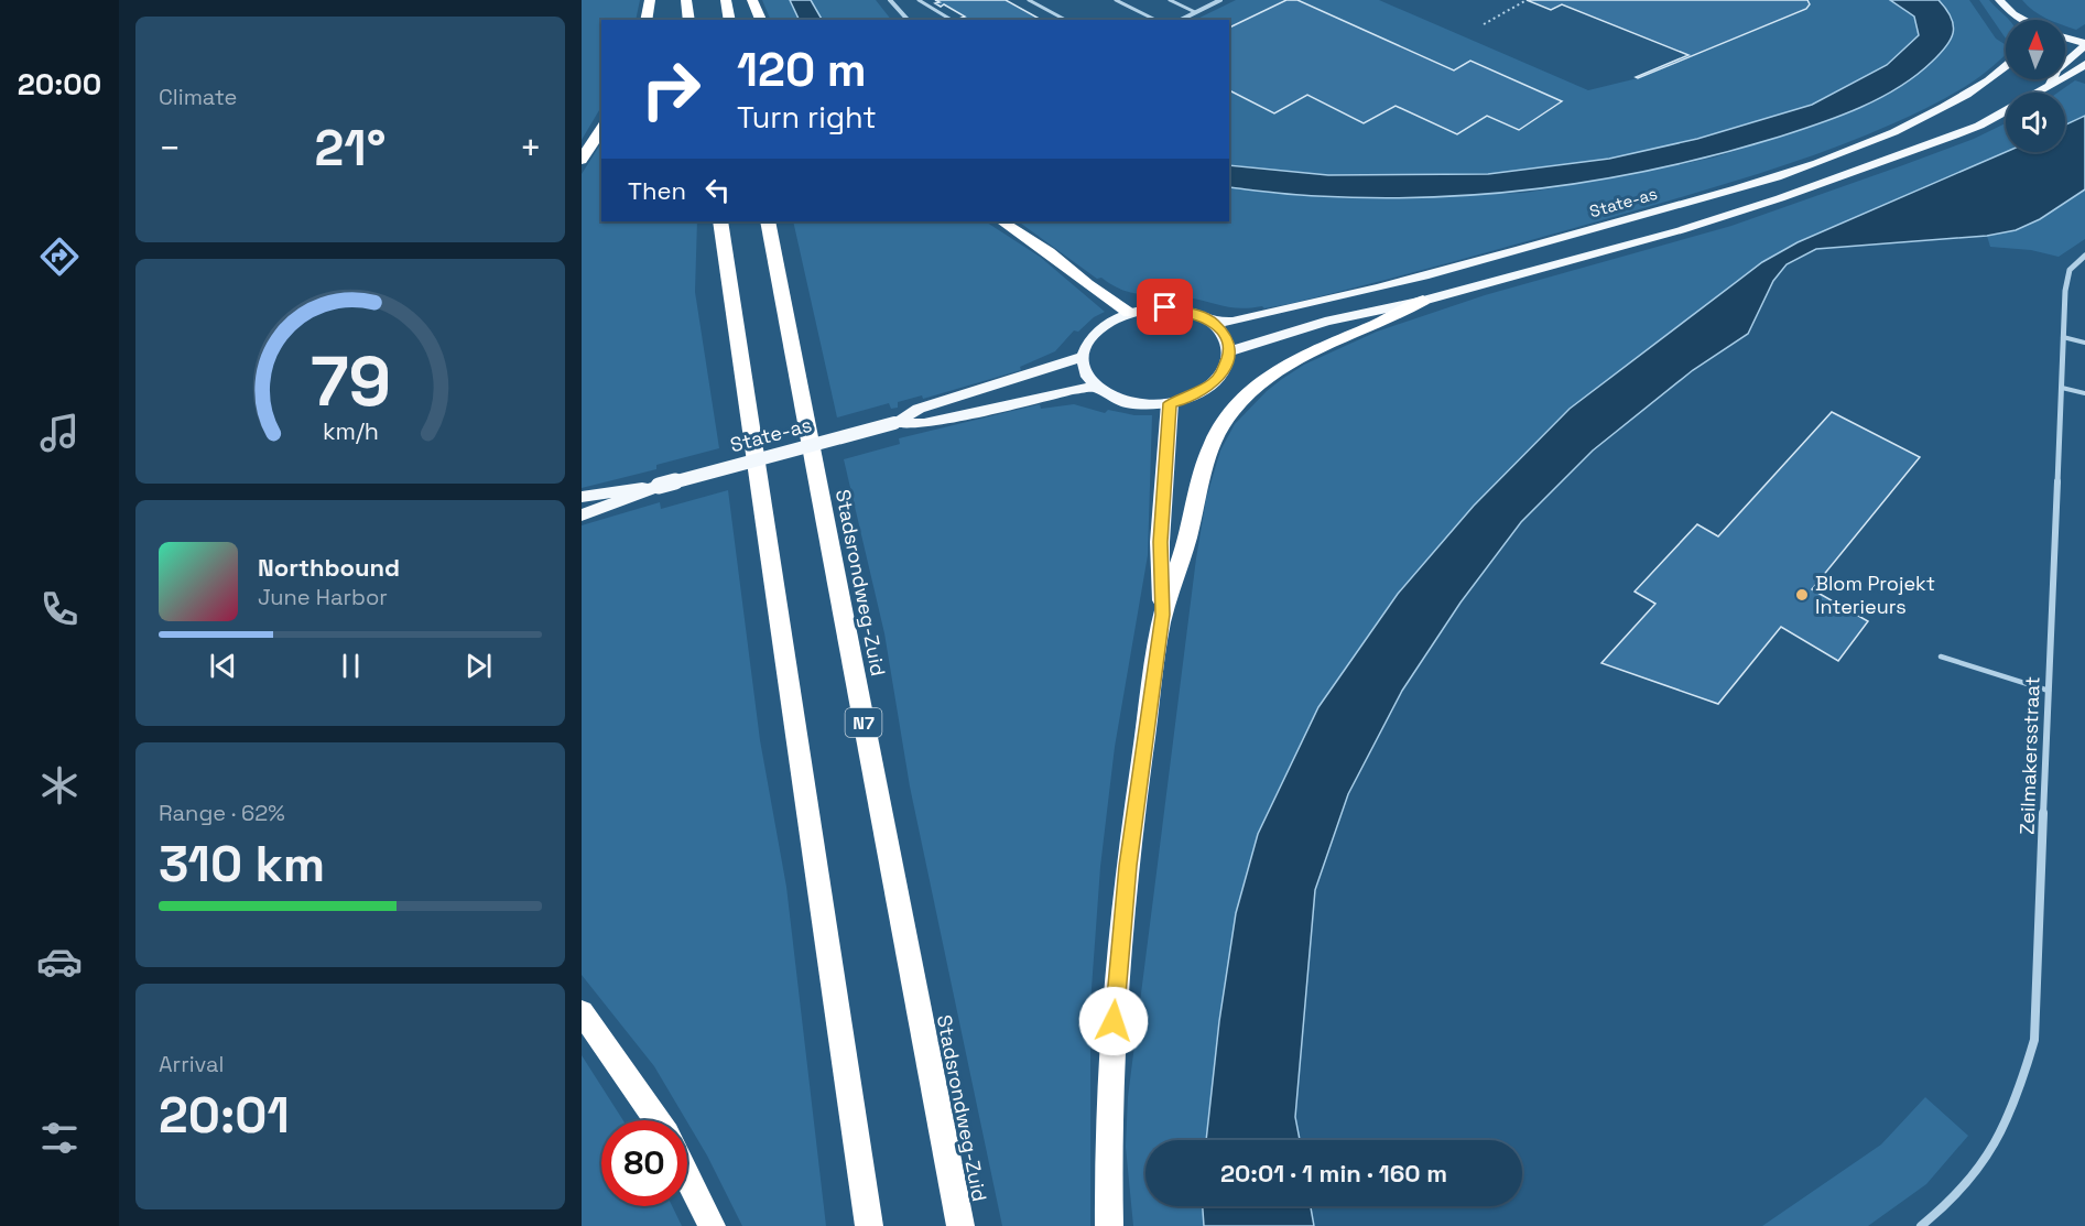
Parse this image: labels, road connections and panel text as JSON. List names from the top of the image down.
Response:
{
  "streets": {
    "highway": ["Stadsrondweg-Zuid", "N7"],
    "main road": ["State-as"],
    "street": ["Zeilmakersstraat"]
  },
  "places": ["Blom Projekt Interieurs"],
  "north": "top",
  "page": {
    "tabs": "20:00",
    "tile": [
      "Climate",
      ["Range · 62%", "310 km"],
      ["Arrival", "20:01"]
    ],
    "turn": ["120 m", "Turn right"],
    "heat": ["−", "21°", "+"],
    "then": "Then",
    "song": ["Northbound", "June Harbor"],
    "limit": "80",
    "trip": "20:01 · 1 min · 160 m",
    "gauge": ["79", "km/h"]
  }
}
